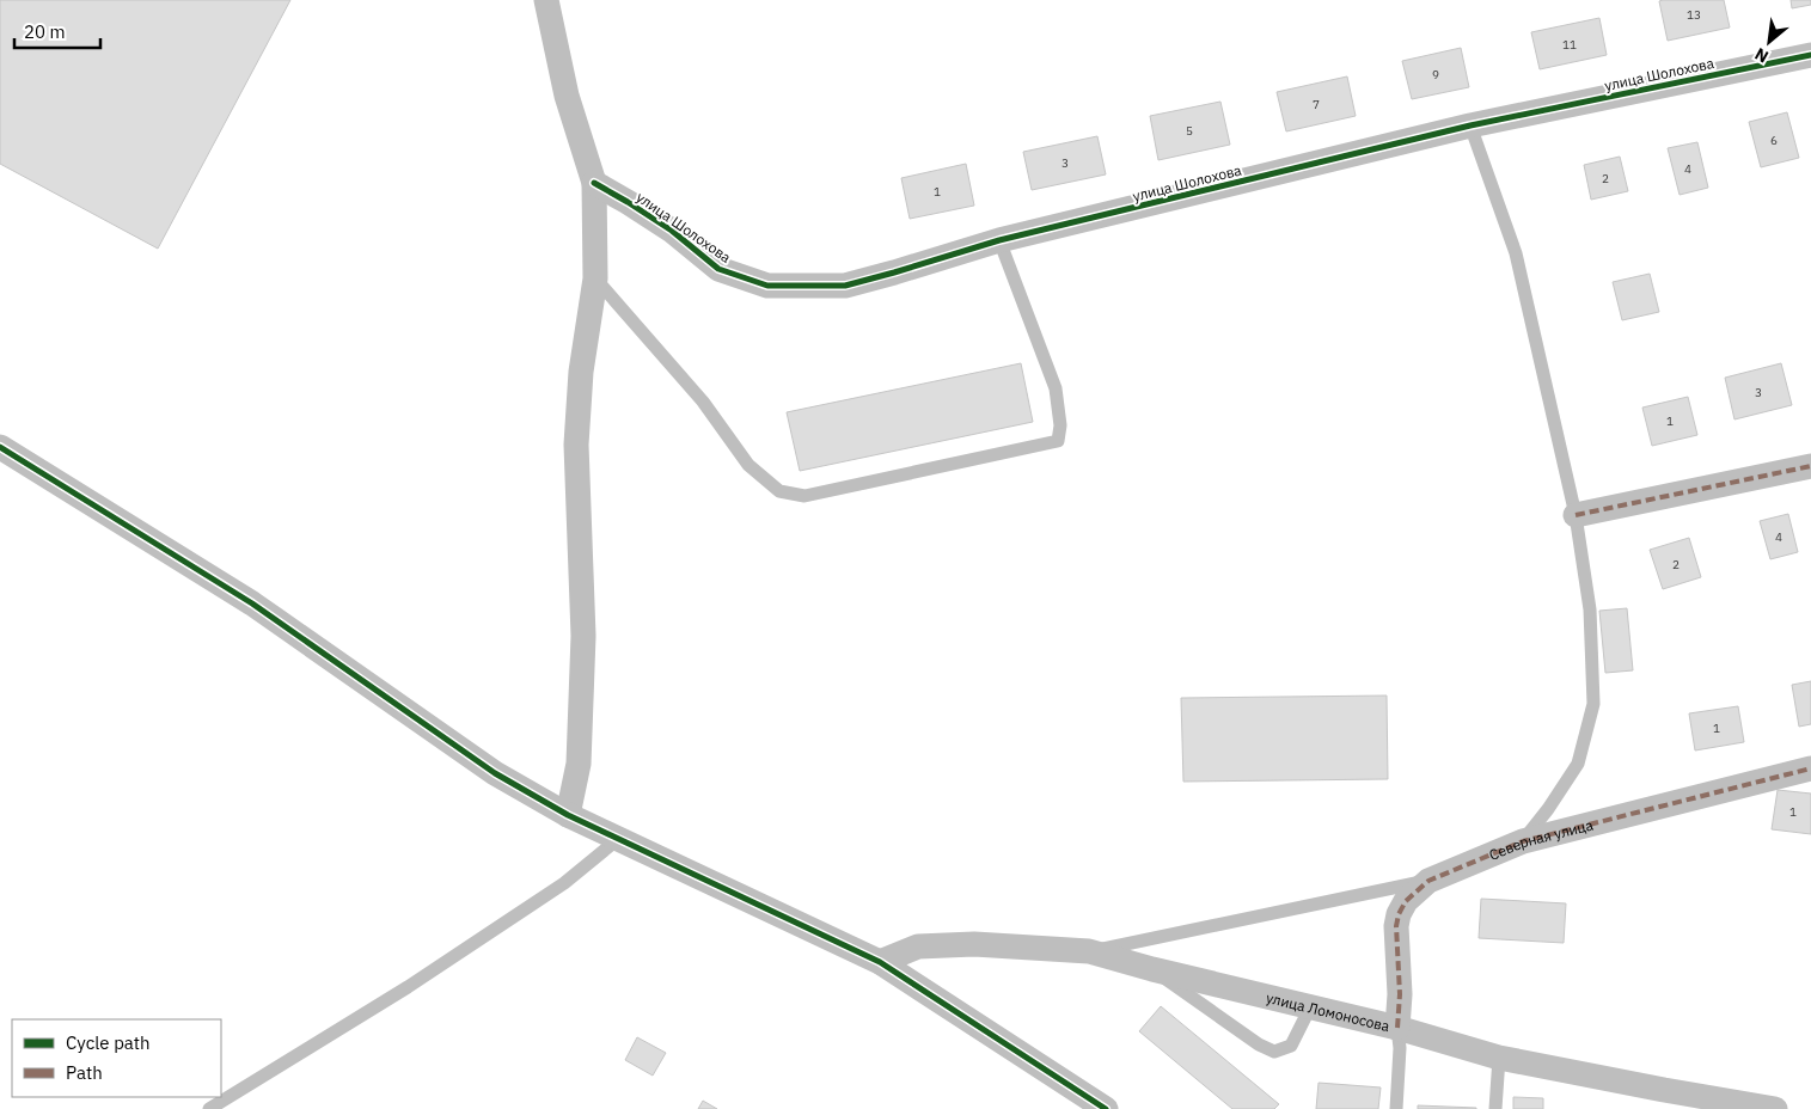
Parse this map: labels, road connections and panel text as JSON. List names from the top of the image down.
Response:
{
  "streets": {
    "street": ["улица Шолохова", "Северная улица", "улица Ломоносова"]
  },
  "crossings": [
    ["Северная улица", "улица Ломоносова"]
  ],
  "house_numbers": [
    "13",
    "11",
    "9",
    "7",
    "5",
    "6",
    "3",
    "4",
    "2",
    "1",
    "3",
    "1",
    "4",
    "2",
    "1",
    "1"
  ],
  "legend": ["Cycle path", "Path"],
  "scale_bar": "20 m",
  "north": "bottom left"
}
